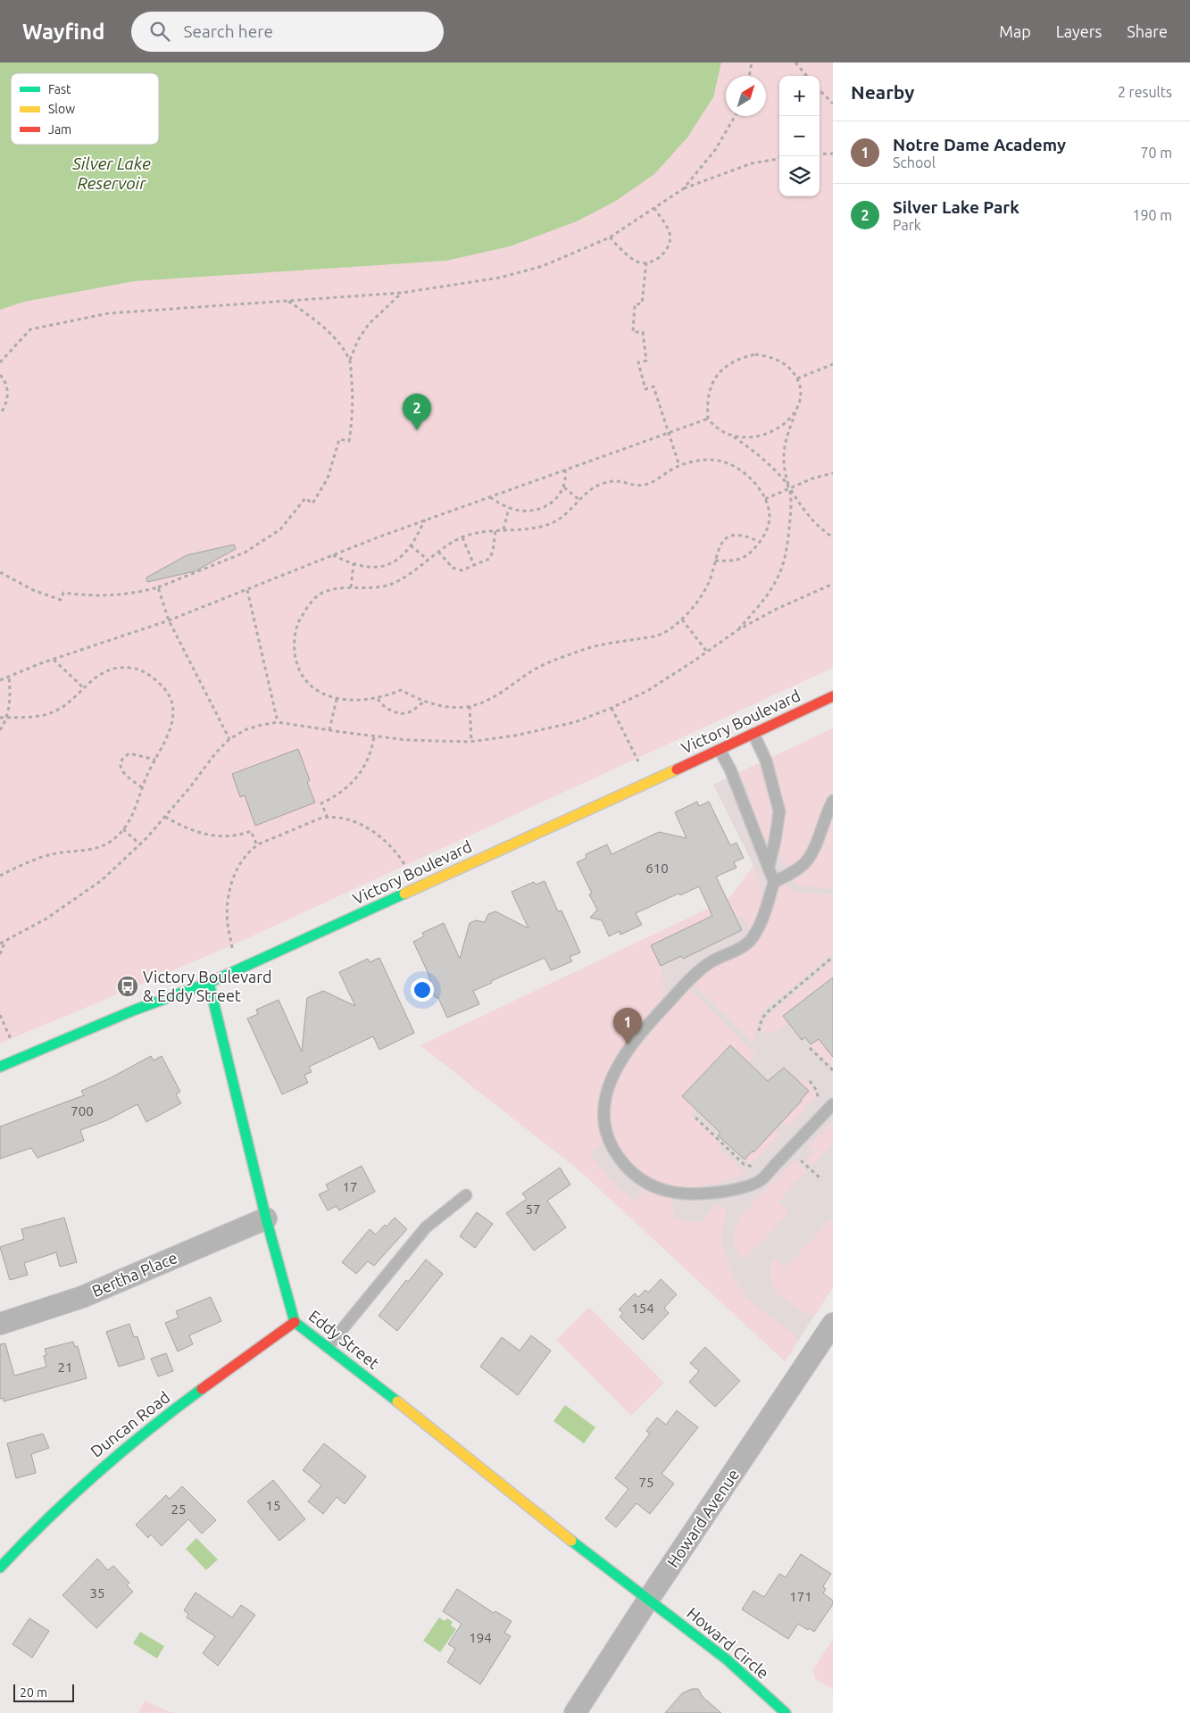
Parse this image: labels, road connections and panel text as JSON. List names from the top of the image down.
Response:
{
  "streets": {
    "street": [
      "Victory Boulevard",
      "Bertha Place",
      "Eddy Street",
      "Duncan Road",
      "Howard Avenue",
      "Howard Circle"
    ]
  },
  "crossings": [
    ["Victory Boulevard", "Eddy Street"],
    ["Bertha Place", "Eddy Street"],
    ["Eddy Street", "Duncan Road"],
    ["Eddy Street", "Howard Avenue"],
    ["Eddy Street", "Howard Circle"],
    ["Howard Avenue", "Howard Circle"]
  ],
  "water": ["Silver Lake Reservoir"],
  "places": {
    "bus stop": ["Victory Boulevard & Eddy Street"]
  },
  "house_numbers": [
    "610",
    "700",
    "17",
    "57",
    "154",
    "21",
    "75",
    "15",
    "25",
    "35",
    "171",
    "194"
  ],
  "legend": ["Fast", "Slow", "Jam"],
  "scale_bar": "20 m",
  "north": "top right",
  "page": {
    "header": "Wayfind",
    "search": "Search here",
    "nav": ["Map", "Layers", "Share"],
    "heading": ["Nearby", "2 results"],
    "map_buttons": ["+", "−"],
    "list": [
      {
        "mark": "1",
        "name": "Notre Dame Academy",
        "note": "School",
        "value": "70 m"
      },
      {
        "mark": "2",
        "name": "Silver Lake Park",
        "note": "Park",
        "value": "190 m"
      }
    ],
    "pins": ["2", "1"],
    "scale": "20 m"
  }
}
